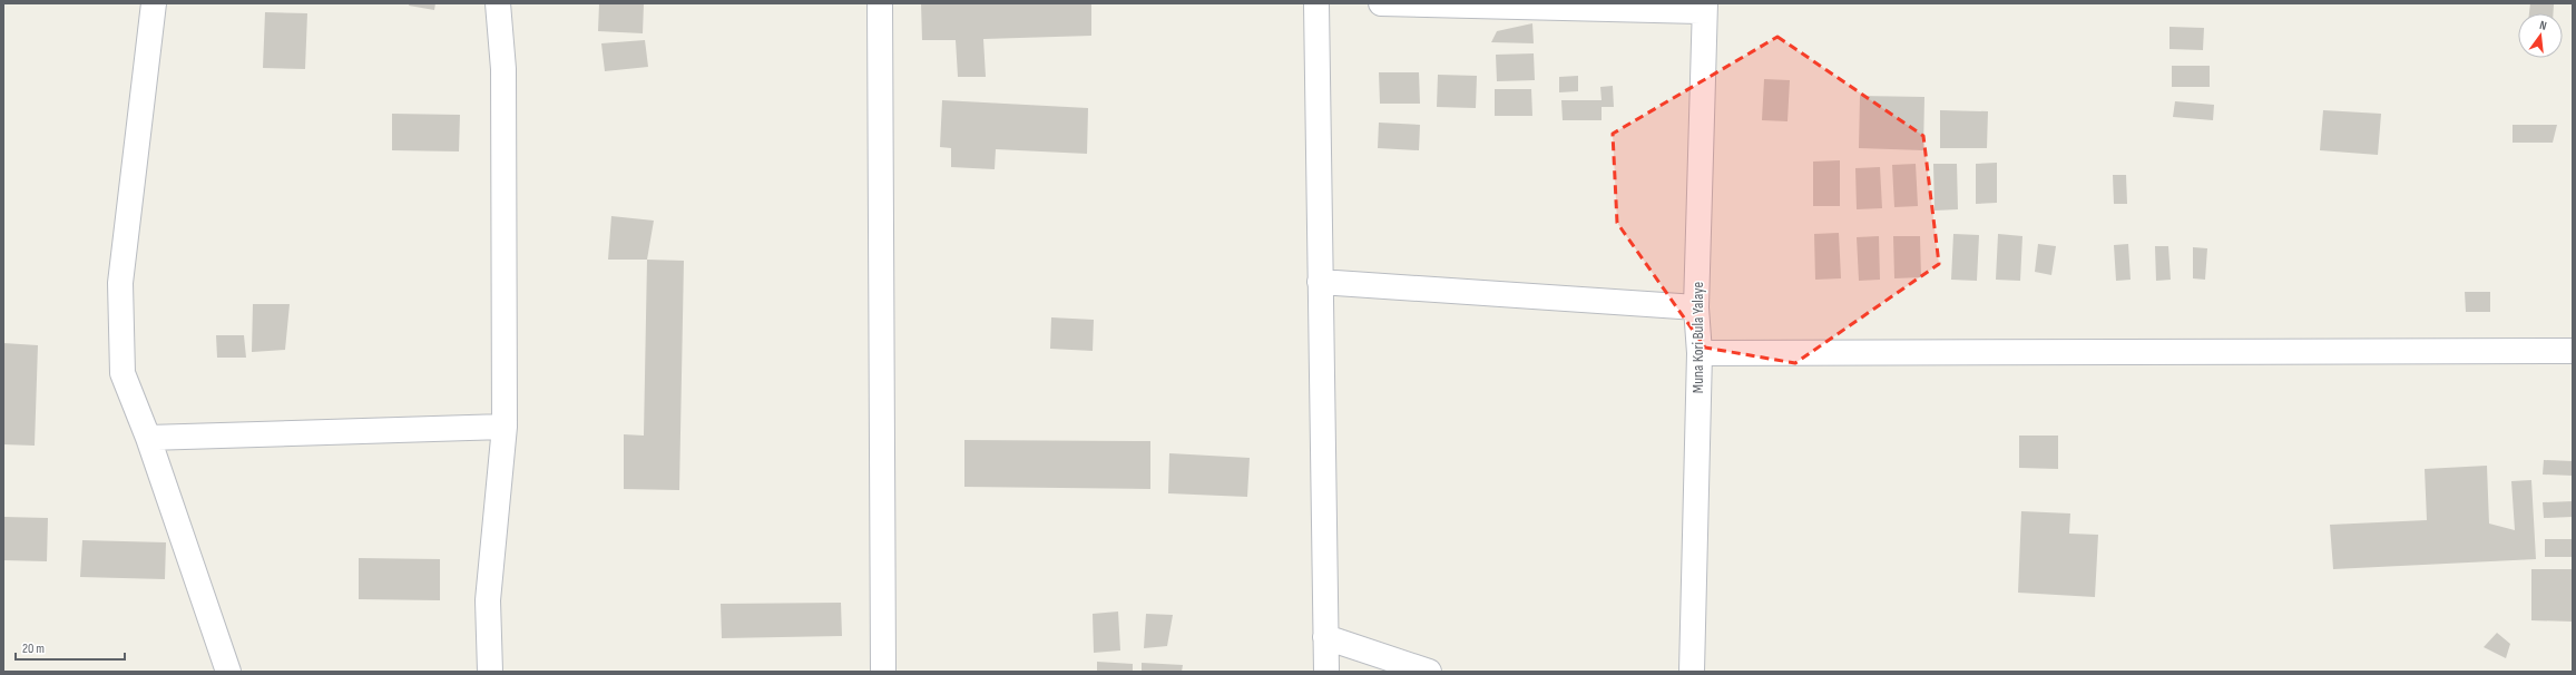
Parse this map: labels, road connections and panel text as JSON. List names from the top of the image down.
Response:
{
  "streets": {
    "street": ["Muna Kori Bula Yalaye"]
  },
  "scale_bar": "20 m",
  "north": "top"
}
